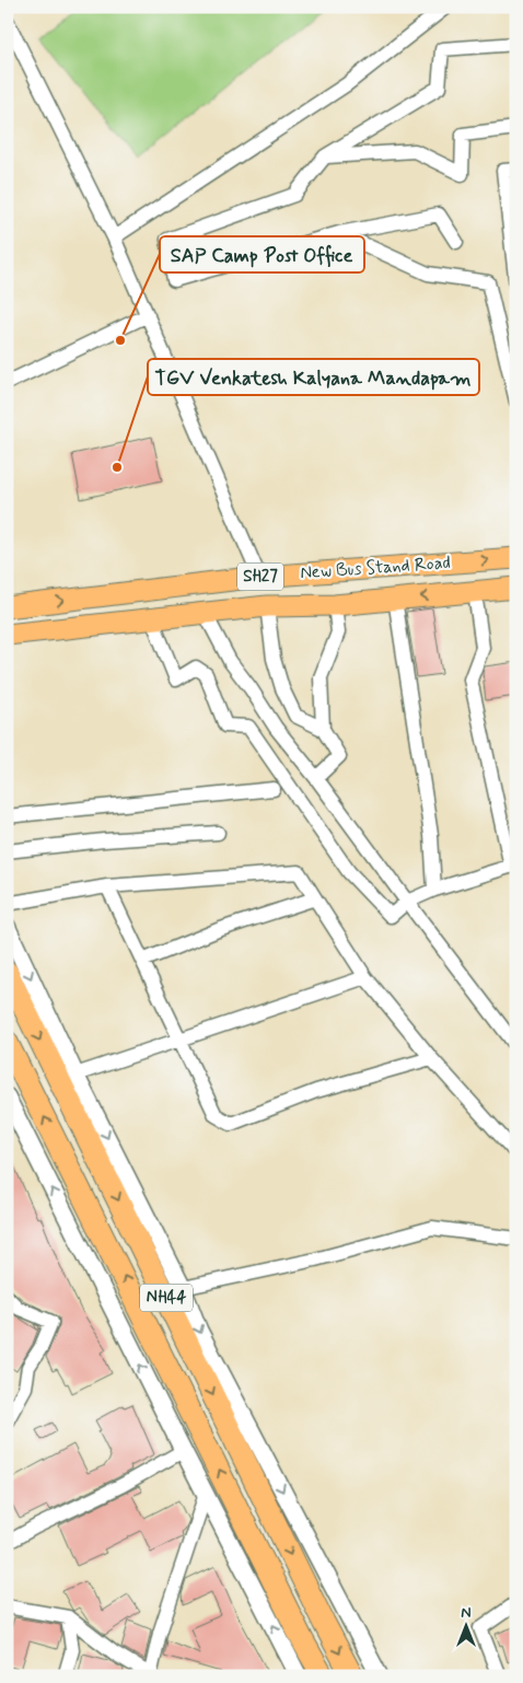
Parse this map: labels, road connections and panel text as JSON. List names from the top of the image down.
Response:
{
  "streets": {
    "highway": ["NH44"],
    "main road": ["New Bus Stand Road", "SH27"]
  },
  "places": ["SAP Camp Post Office", "TGV Venkatesh Kalyana Mandapam"],
  "north": "top"
}
